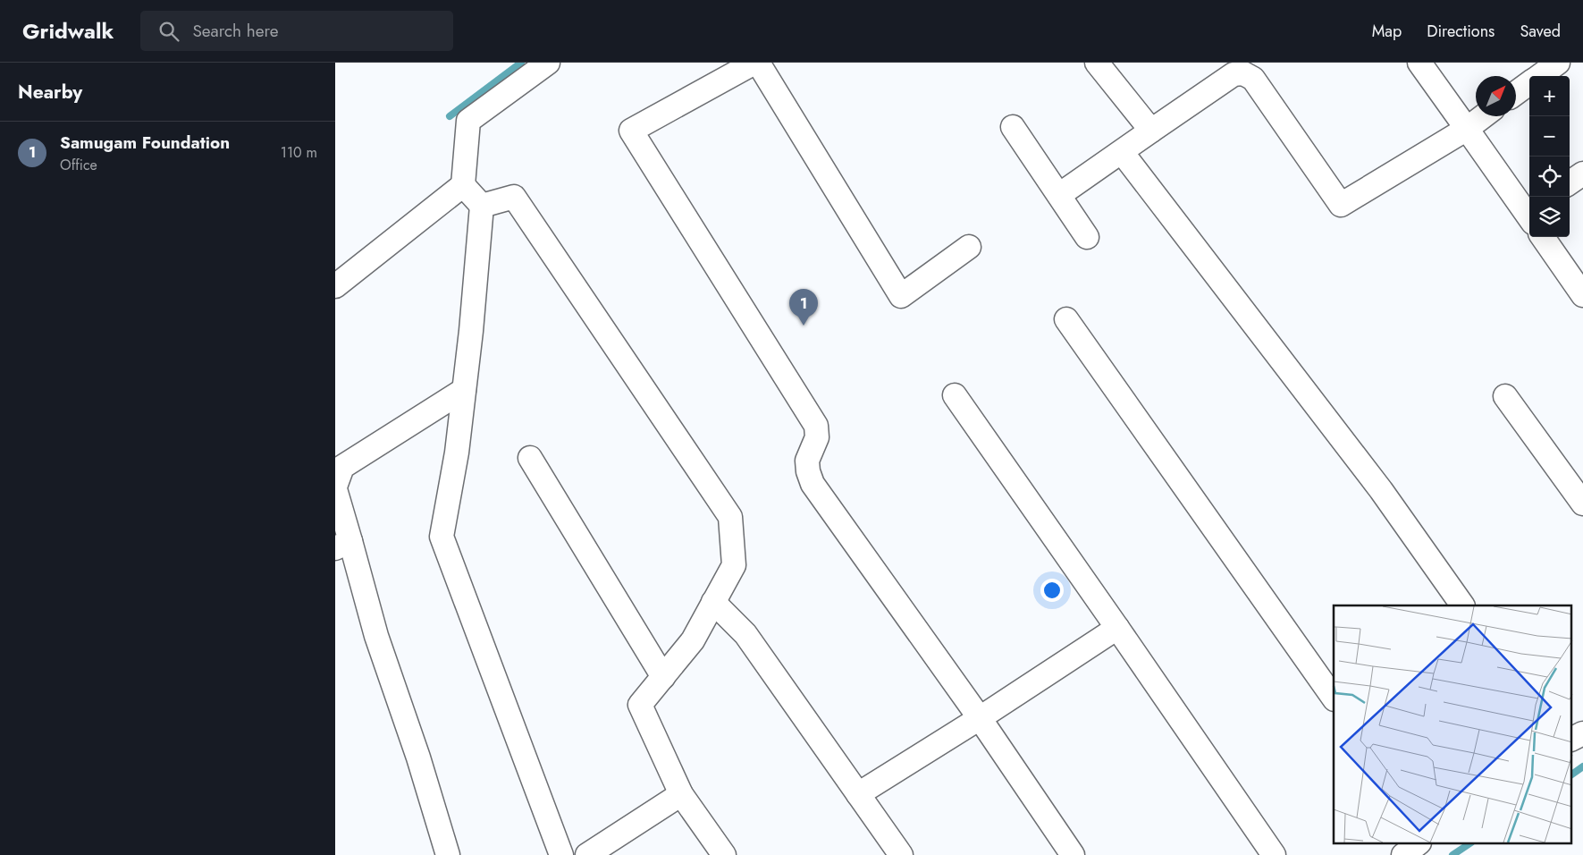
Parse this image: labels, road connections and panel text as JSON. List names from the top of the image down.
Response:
{
  "north": "top right",
  "page": {
    "header": "Gridwalk",
    "search": "Search here",
    "nav": ["Map", "Directions", "Saved"],
    "heading": "Nearby",
    "map_buttons": ["+", "−"],
    "list": [
      {
        "mark": "1",
        "name": "Samugam Foundation",
        "note": "Office",
        "value": "110 m"
      }
    ],
    "pins": "1"
  }
}
